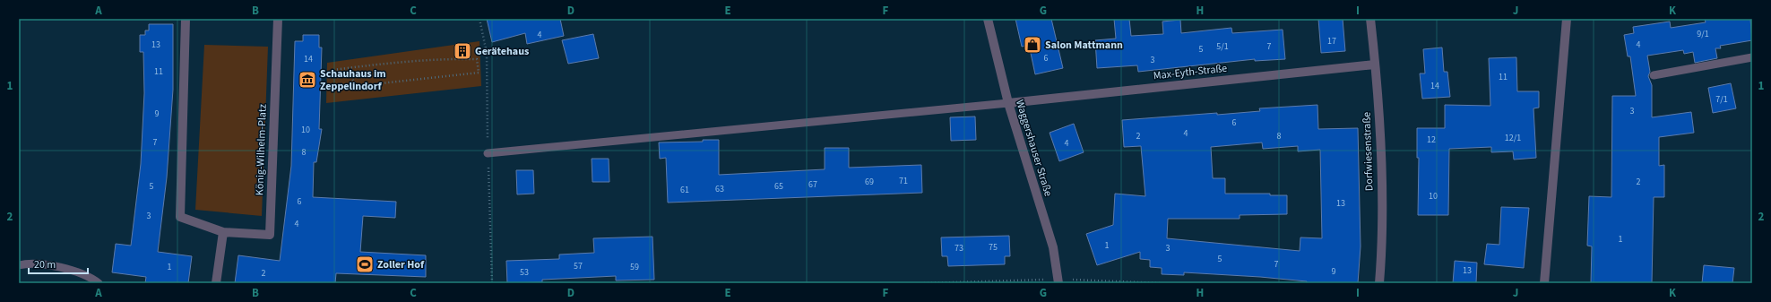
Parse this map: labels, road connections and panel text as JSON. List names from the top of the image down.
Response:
{
  "streets": {
    "street": [
      "Max-Eyth-Straße",
      "Waggershauser Straße",
      "König-Wilhelm-Platz",
      "Dorfwiesenstraße"
    ]
  },
  "crossings": [
    ["Max-Eyth-Straße", "Waggershauser Straße"],
    ["Max-Eyth-Straße", "Dorfwiesenstraße"]
  ],
  "places": {
    "shop": ["Salon Mattmann"],
    "building": ["Gerätehaus"],
    "museum": ["Schauhaus im Zeppelindorf"],
    "sports": ["Zoller Hof"]
  },
  "house_numbers": [
    "9/1",
    "4",
    "17",
    "13",
    "4",
    "5/1",
    "7",
    "5",
    "6",
    "14",
    "3",
    "11",
    "11",
    "14",
    "7/1",
    "3",
    "9",
    "6",
    "10",
    "4",
    "2",
    "8",
    "12/1",
    "12",
    "7",
    "4",
    "8",
    "71",
    "69",
    "2",
    "67",
    "5",
    "65",
    "63",
    "61",
    "10",
    "6",
    "13",
    "3",
    "4",
    "1",
    "1",
    "75",
    "73",
    "3",
    "5",
    "7",
    "57",
    "1",
    "59",
    "13",
    "9",
    "53",
    "2"
  ],
  "scale_bar": "20 m",
  "grid": {
    "columns": [
      "A",
      "B",
      "C",
      "D",
      "E",
      "F",
      "G",
      "H",
      "I",
      "J",
      "K"
    ],
    "rows": ["1", "2"]
  }
}
